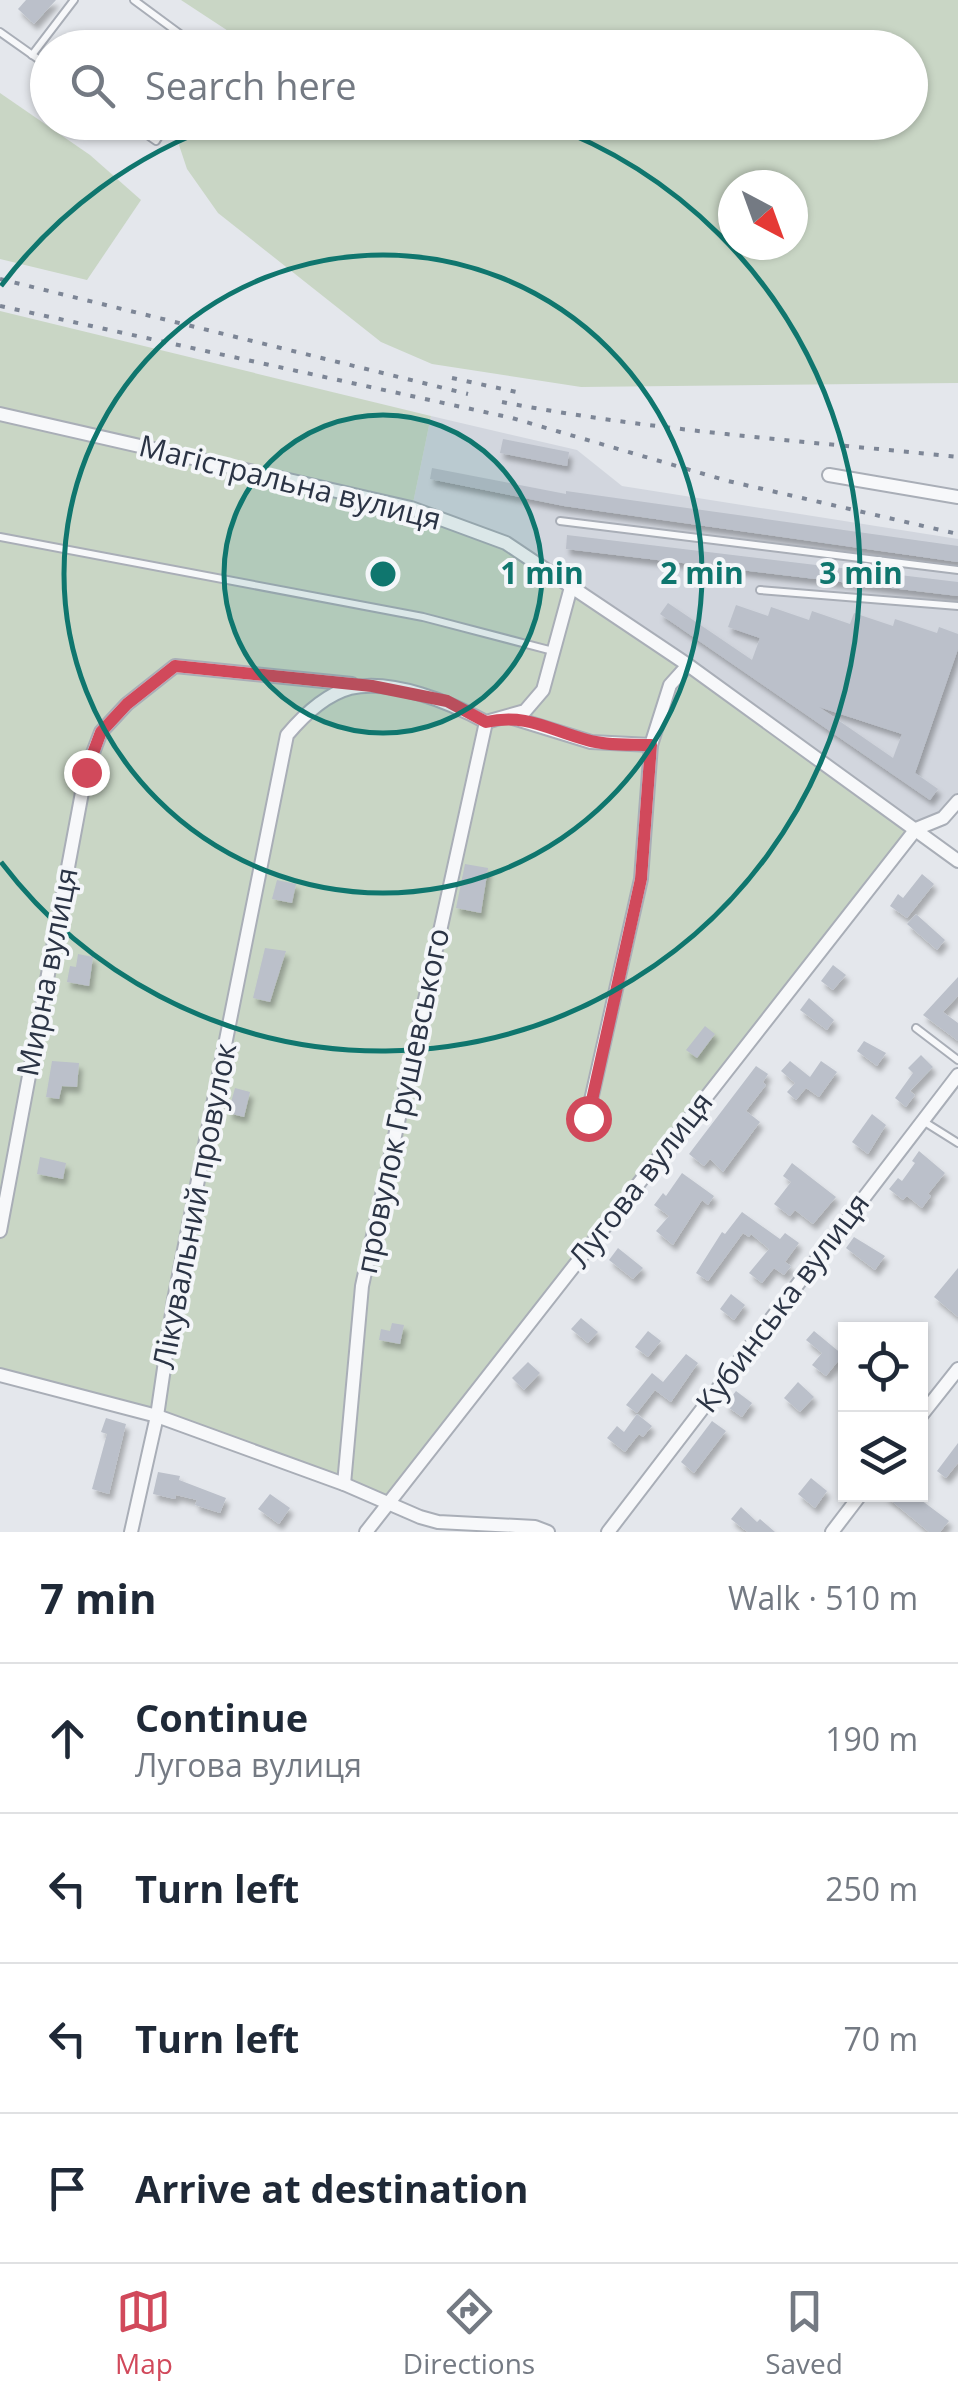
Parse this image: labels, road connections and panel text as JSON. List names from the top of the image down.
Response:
{
  "streets": {
    "street": [
      "Магістральна вулиця",
      "Мирна вулиця",
      "провулок Грушевського",
      "Лугова вулиця",
      "Лікувальний провулок",
      "Кубинська вулиця"
    ]
  },
  "crossings": [
    ["Магістральна вулиця", "Лугова вулиця"],
    ["Мирна вулиця", "провулок Грушевського"],
    ["Мирна вулиця", "Лікувальний провулок"]
  ],
  "north": "bottom right",
  "page": {
    "search": "Search here",
    "heading": ["7 min", "Walk · 510 m"],
    "list": [
      ["Continue", "Лугова вулиця", "190 m"],
      ["Turn left", "250 m"],
      ["Turn left", "70 m"],
      "Arrive at destination"
    ],
    "nav": ["Map", "Directions", "Saved"]
  },
  "rings": ["1 min", "2 min", "3 min"]
}
